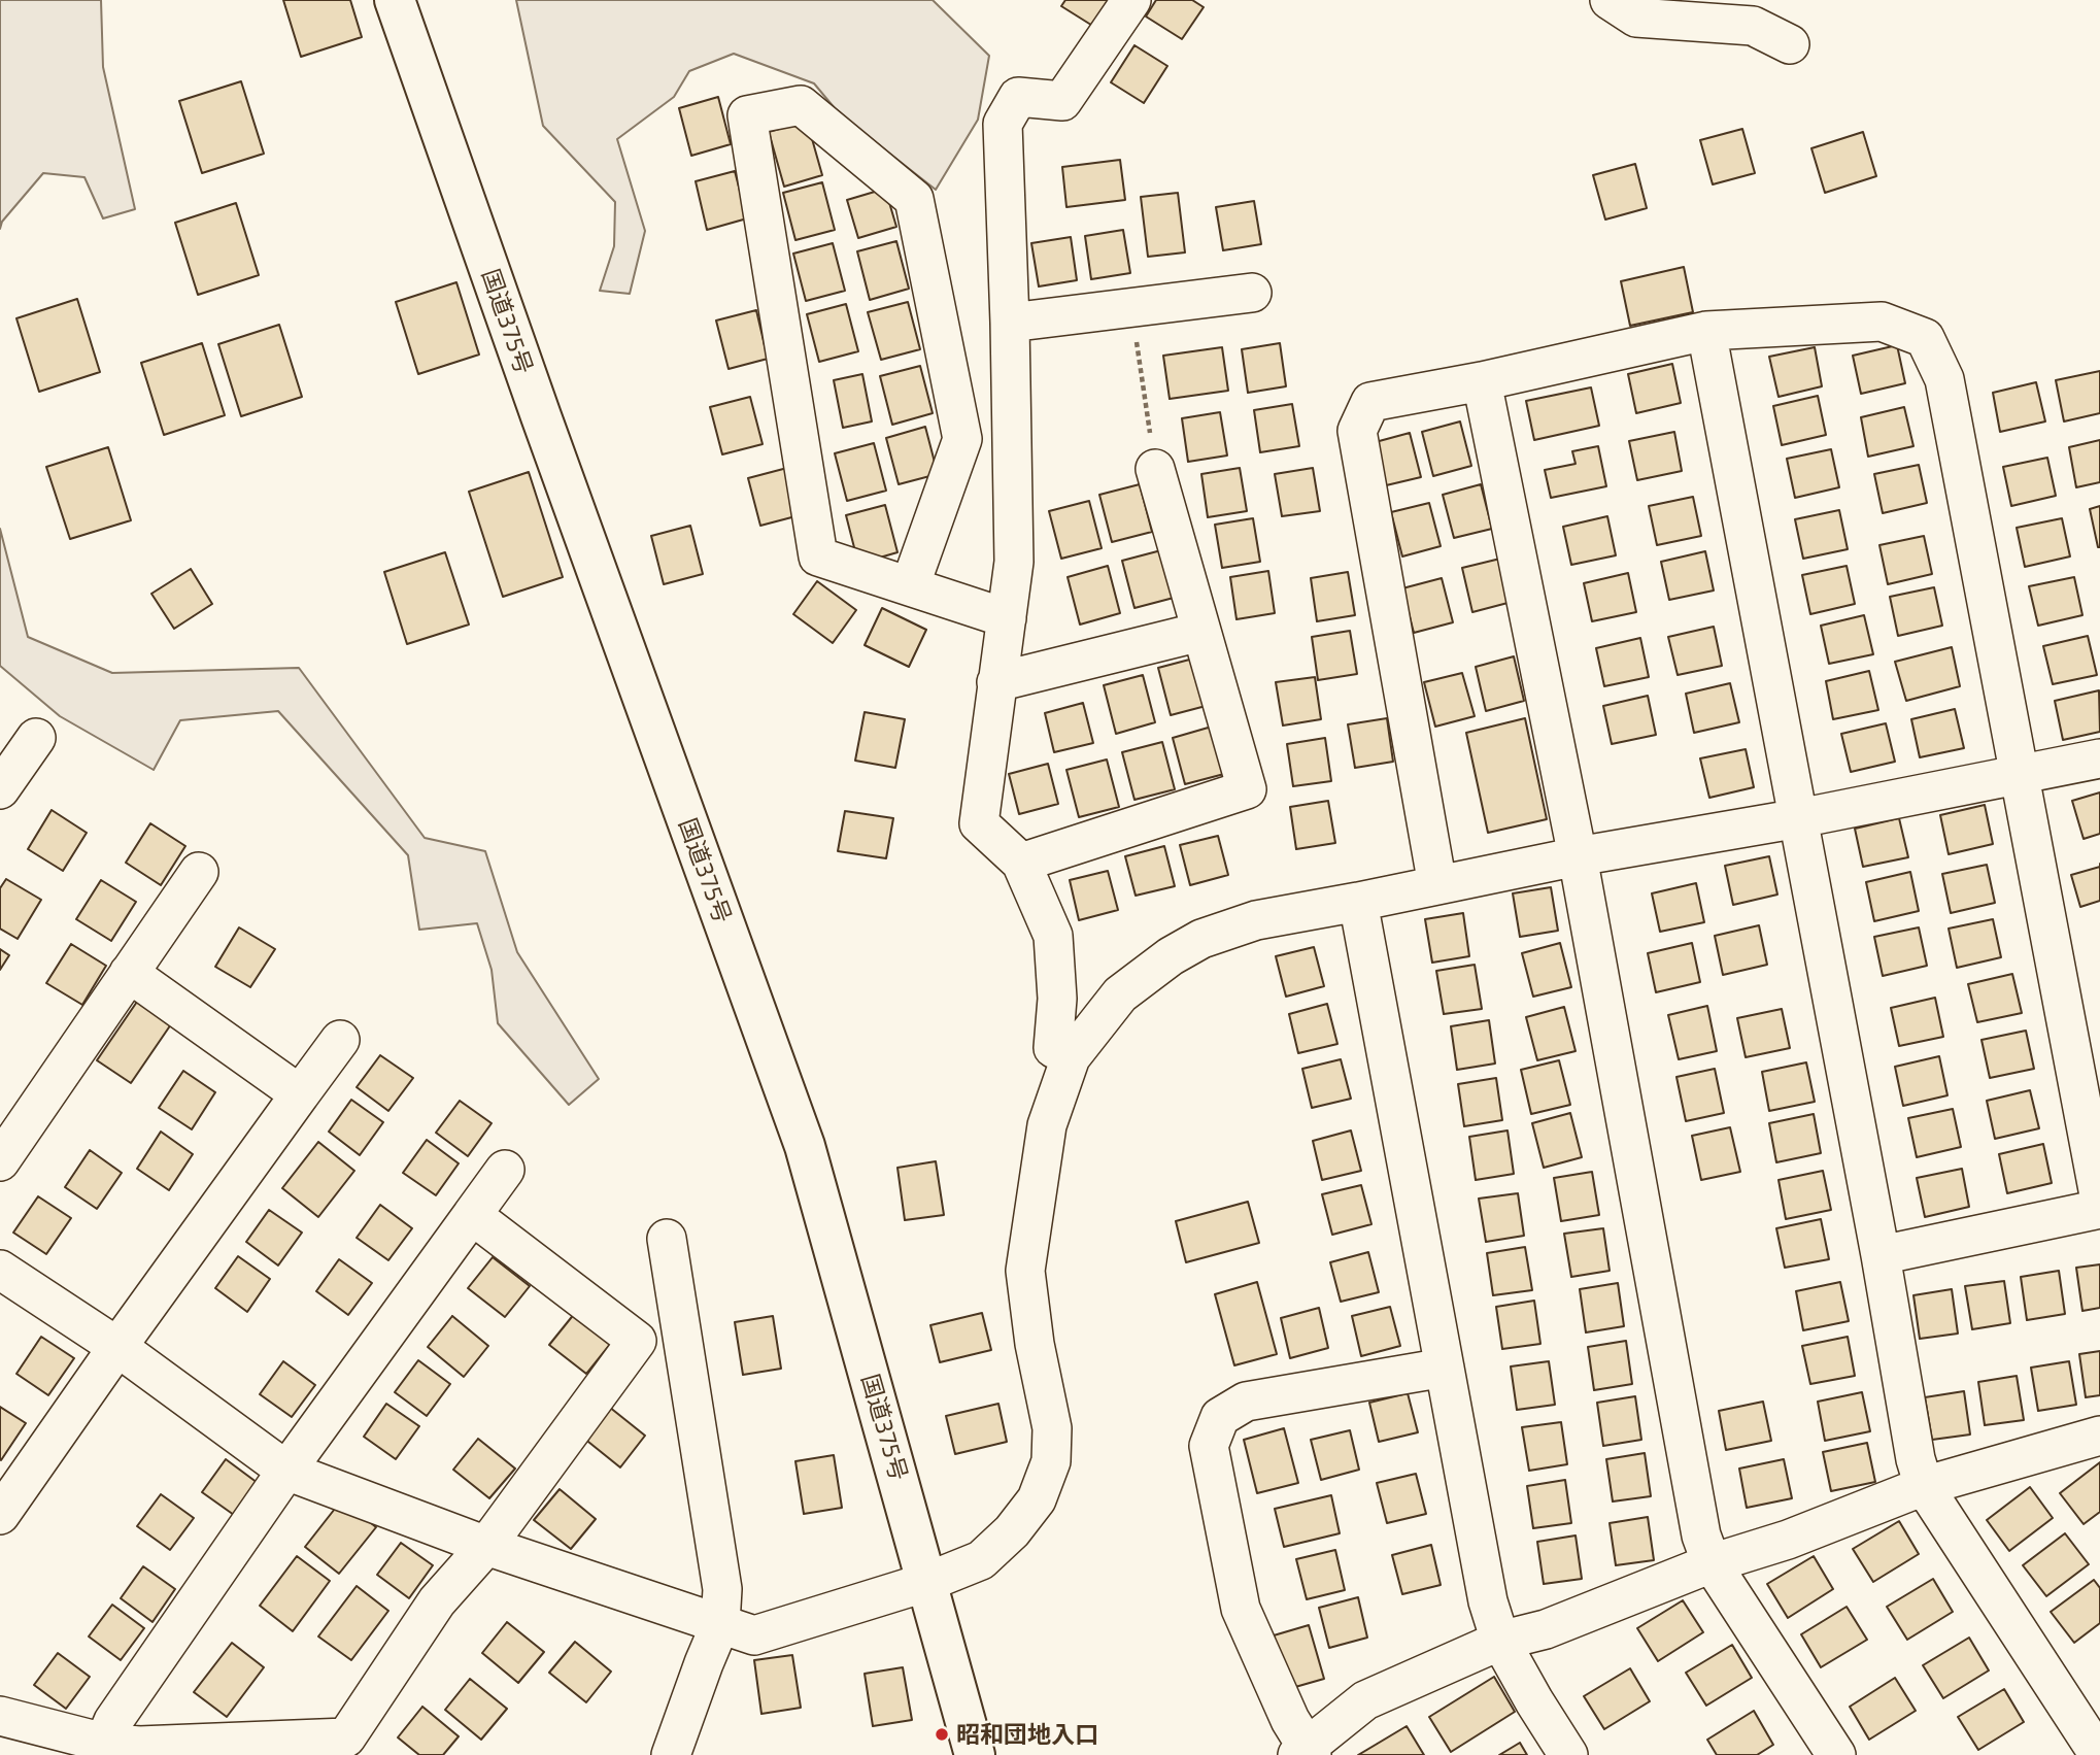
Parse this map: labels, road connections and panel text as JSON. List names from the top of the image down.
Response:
{
  "streets": {
    "highway": ["国道375号"]
  },
  "places": ["昭和団地入口"]
}
